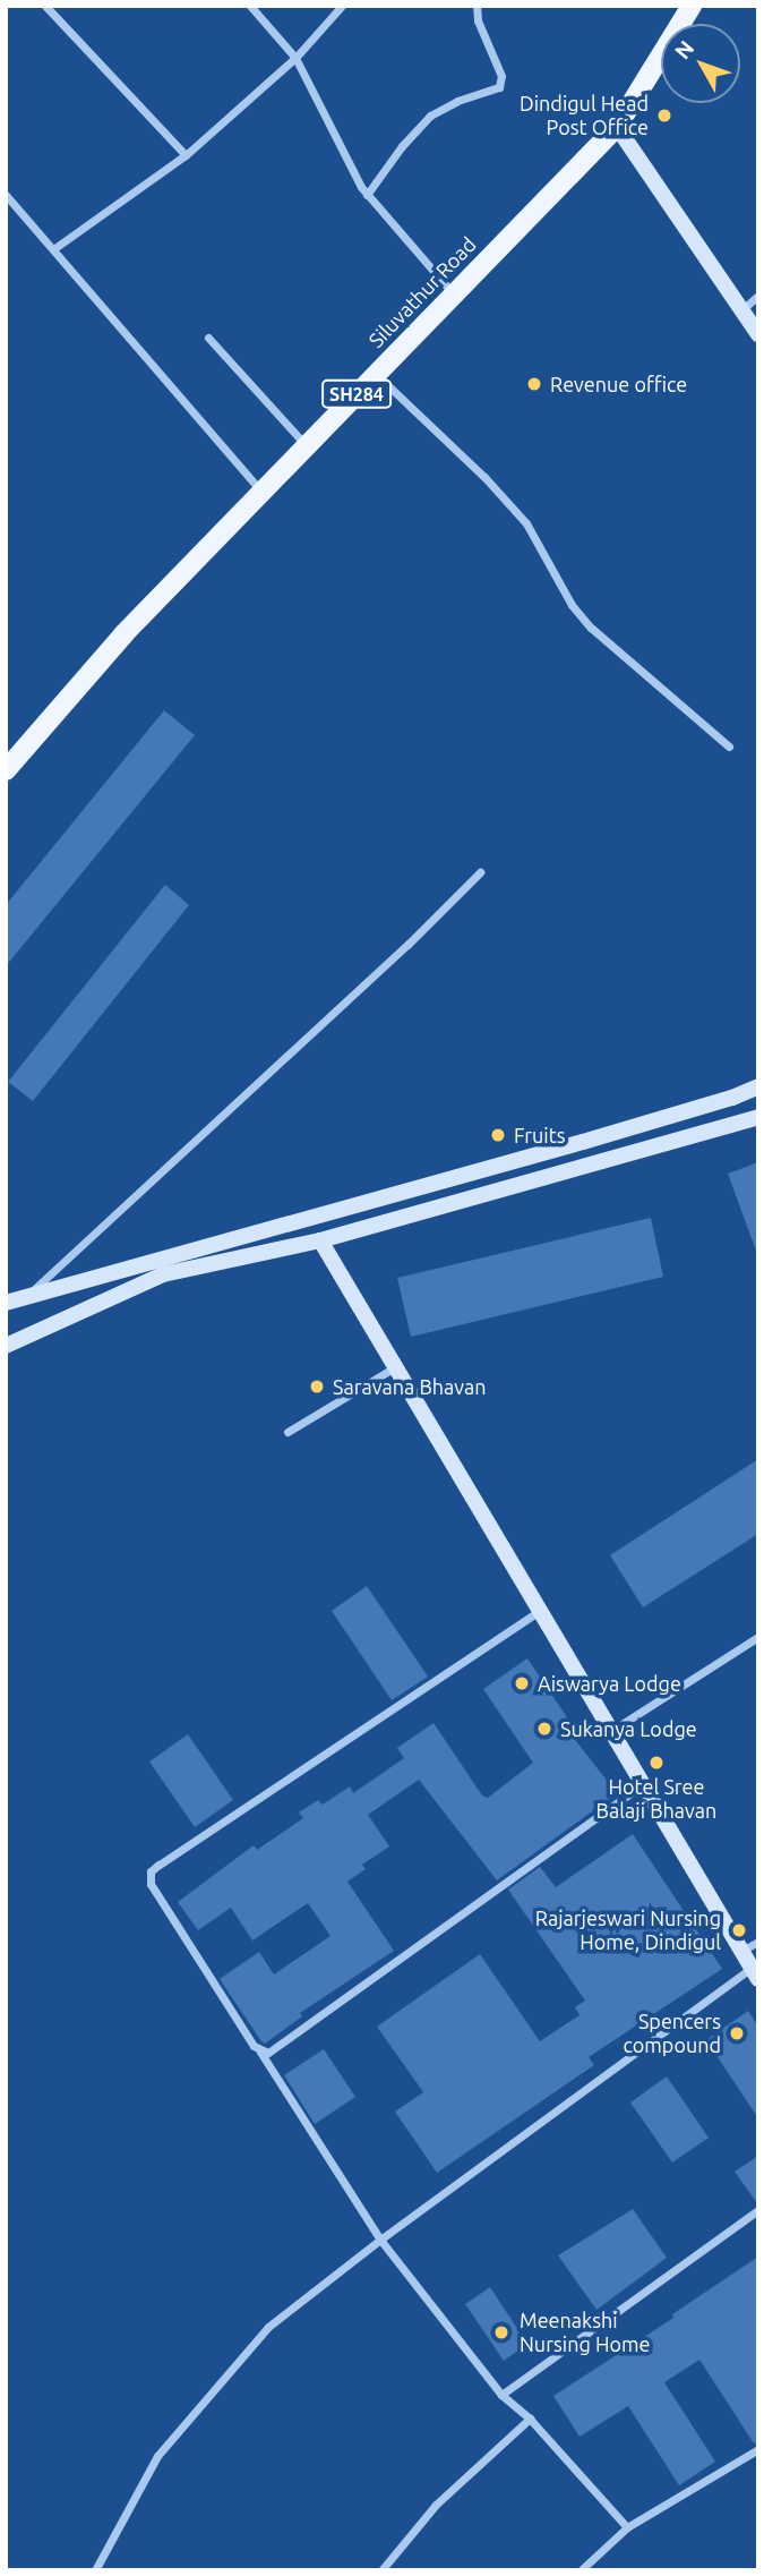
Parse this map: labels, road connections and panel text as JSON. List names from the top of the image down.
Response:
{
  "streets": {
    "main road": ["Siluvathur Road", "SH284"]
  },
  "places": [
    "Dindigul Head Post Office",
    "Revenue office",
    "Fruits",
    "Saravana Bhavan",
    "Aiswarya Lodge",
    "Sukanya Lodge",
    "Hotel Sree Balaji Bhavan",
    "Rajarjeswari Nursing Home, Dindigul",
    "Spencers compound",
    "Meenakshi Nursing Home"
  ],
  "north": "top left"
}
